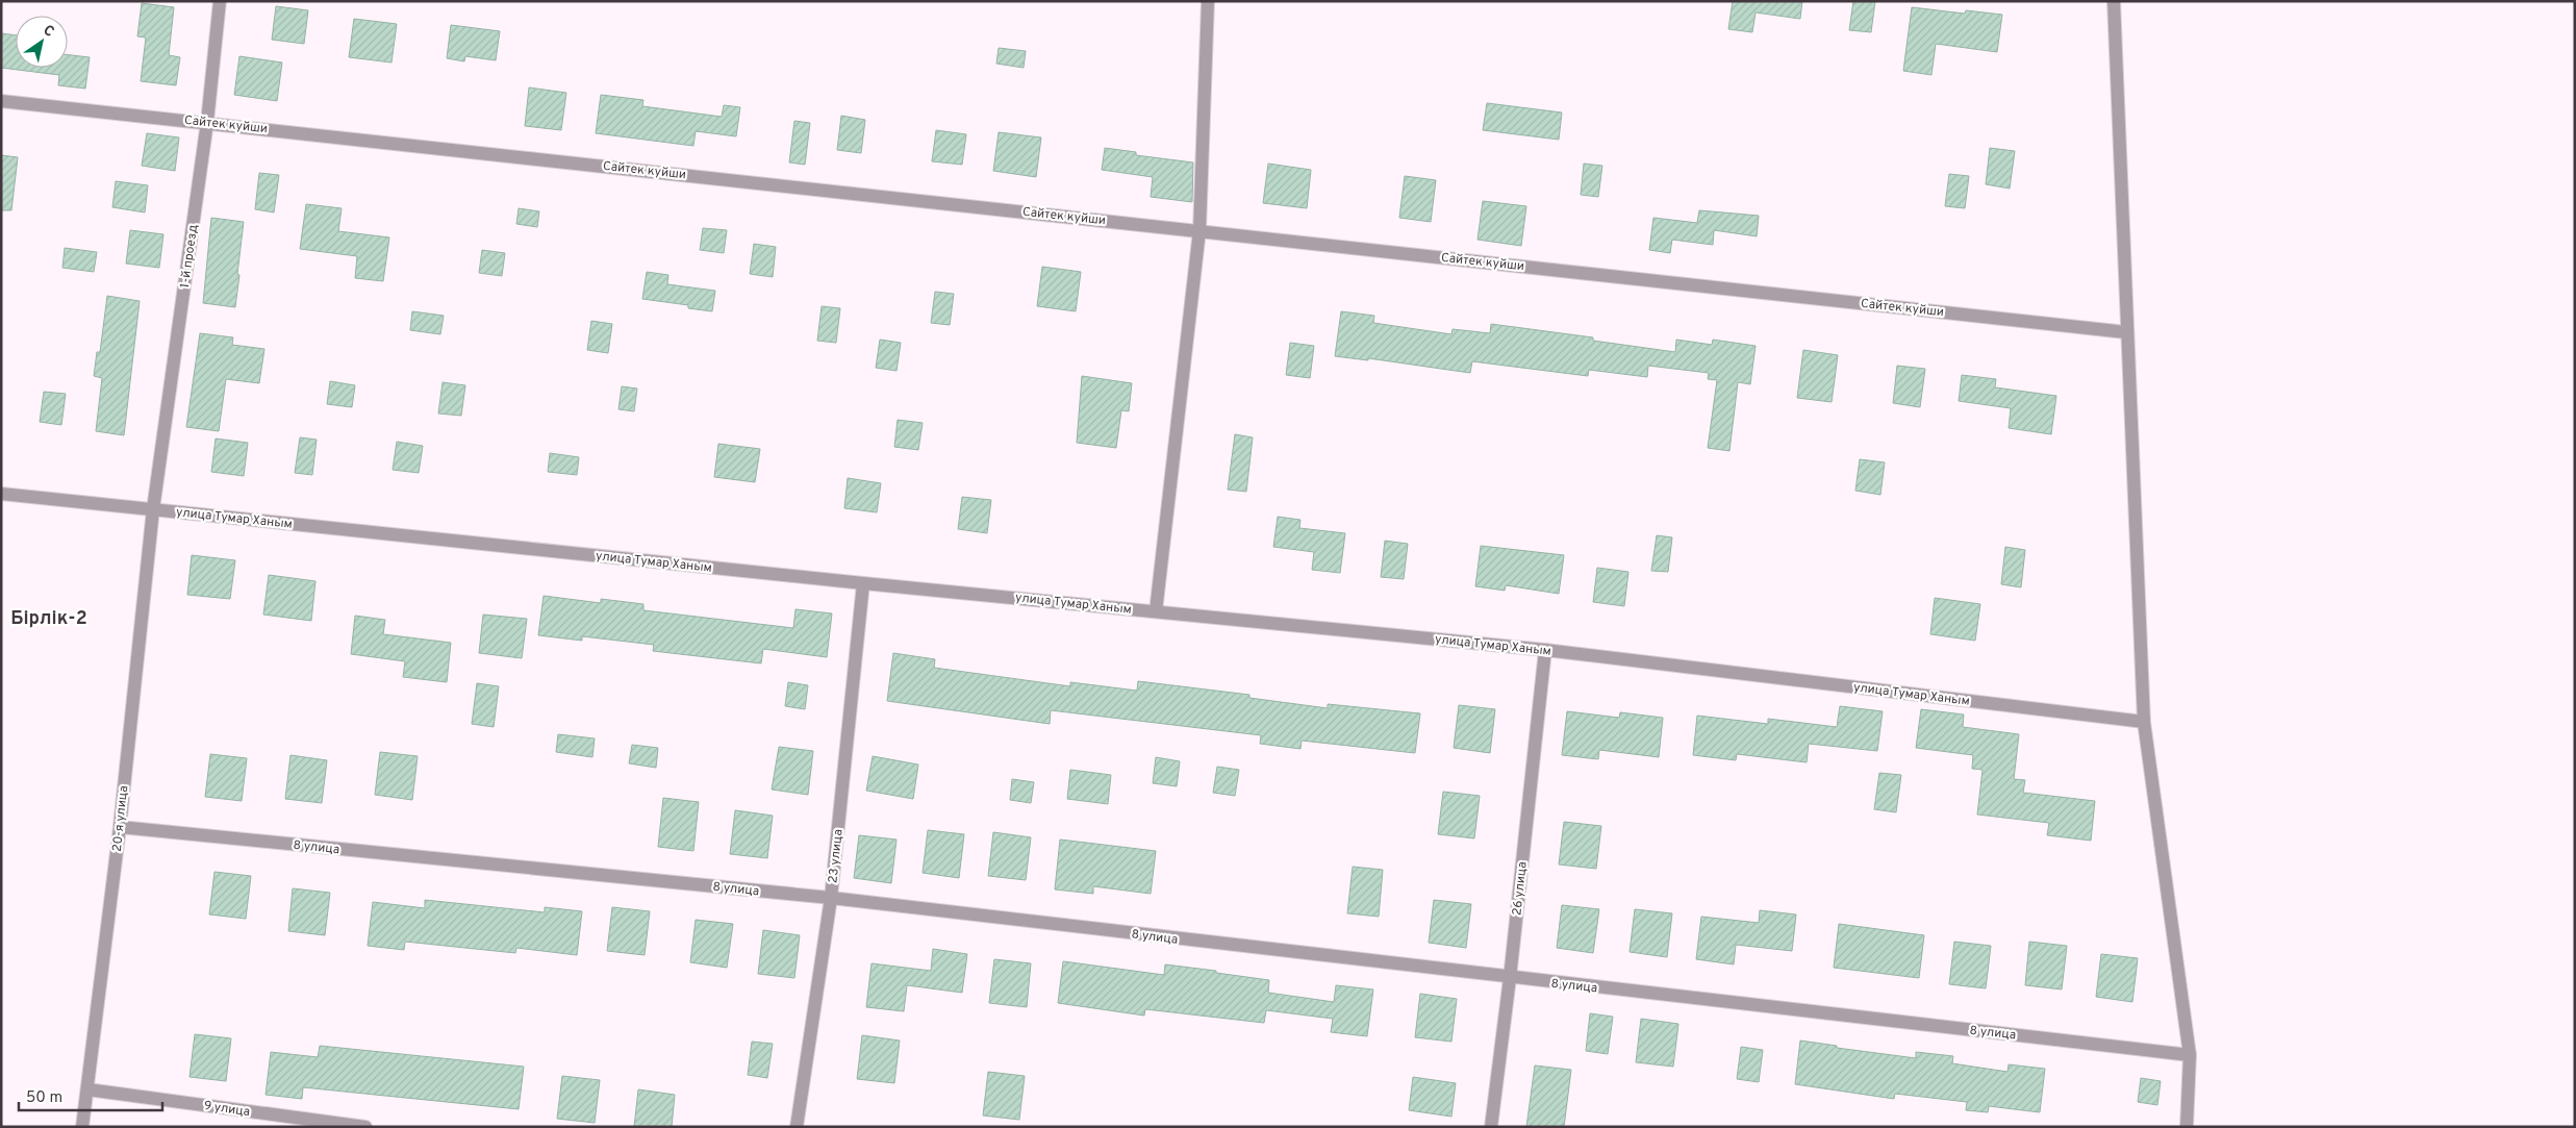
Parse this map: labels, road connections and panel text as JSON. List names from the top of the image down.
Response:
{
  "streets": {
    "street": [
      "Сайтек куйши",
      "1-й проезд",
      "улица Тумар Ханым",
      "20-я улица",
      "8 улица",
      "23 улица",
      "26 улица",
      "9 улица"
    ]
  },
  "crossings": [
    ["Сайтек куйши", "1-й проезд"],
    ["1-й проезд", "улица Тумар Ханым"],
    ["1-й проезд", "20-я улица"],
    ["улица Тумар Ханым", "20-я улица"],
    ["улица Тумар Ханым", "23 улица"],
    ["улица Тумар Ханым", "26 улица"],
    ["20-я улица", "8 улица"],
    ["20-я улица", "9 улица"],
    ["8 улица", "23 улица"],
    ["8 улица", "26 улица"]
  ],
  "districts": ["Бірлік-2"],
  "scale_bar": "50 m",
  "north": "top right"
}
